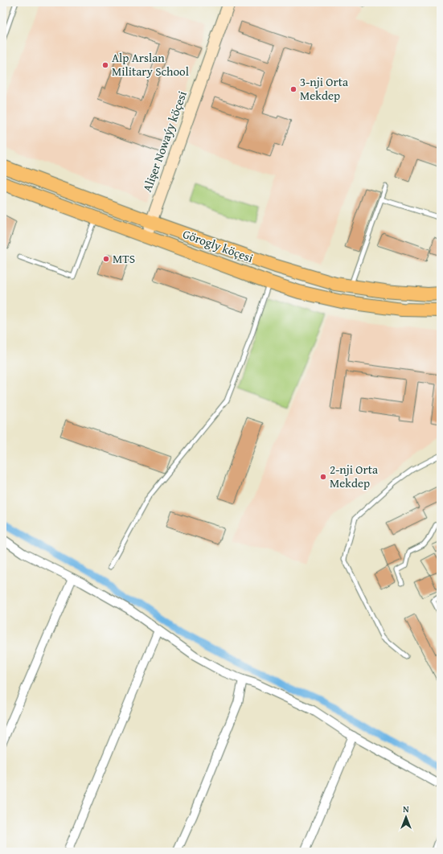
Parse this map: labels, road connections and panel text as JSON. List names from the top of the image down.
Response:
{
  "streets": {
    "main road": ["Görogly köçesi"],
    "street": ["Alişer Nowaýy köçesi"]
  },
  "crossings": [
    ["Alişer Nowaýy köçesi", "Görogly köçesi"]
  ],
  "places": [
    "Alp Arslan Military School",
    "3-nji Orta Mekdep",
    "MTS",
    "2-nji Orta Mekdep"
  ],
  "north": "top"
}
